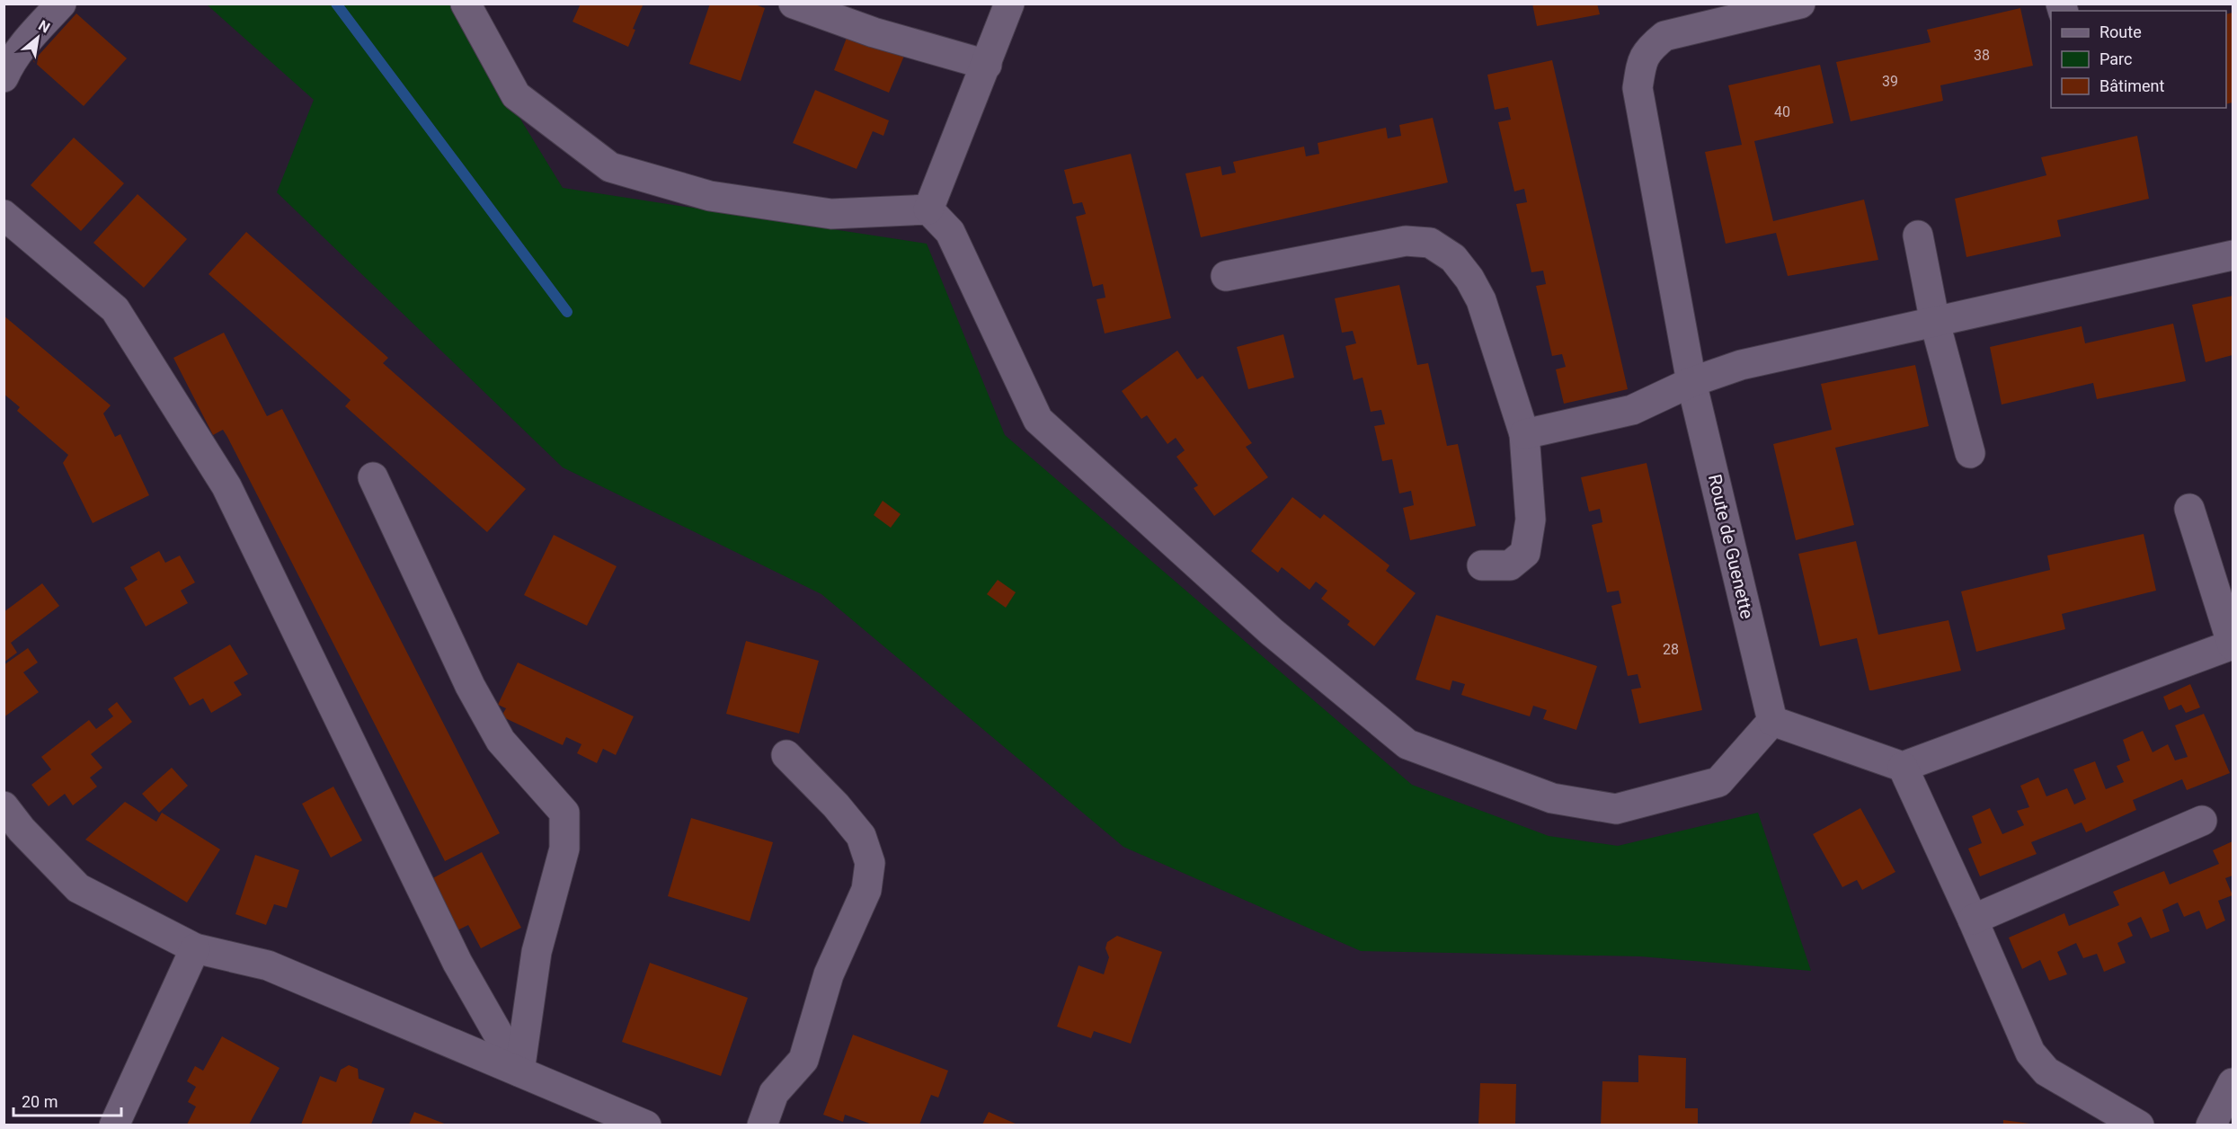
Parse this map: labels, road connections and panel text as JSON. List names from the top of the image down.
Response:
{
  "streets": {
    "street": ["Route de Guenette"]
  },
  "house_numbers": [
    "38",
    "39",
    "40",
    "28"
  ],
  "legend": ["Route", "Parc", "Bâtiment"],
  "scale_bar": "20 m",
  "north": "top right"
}
